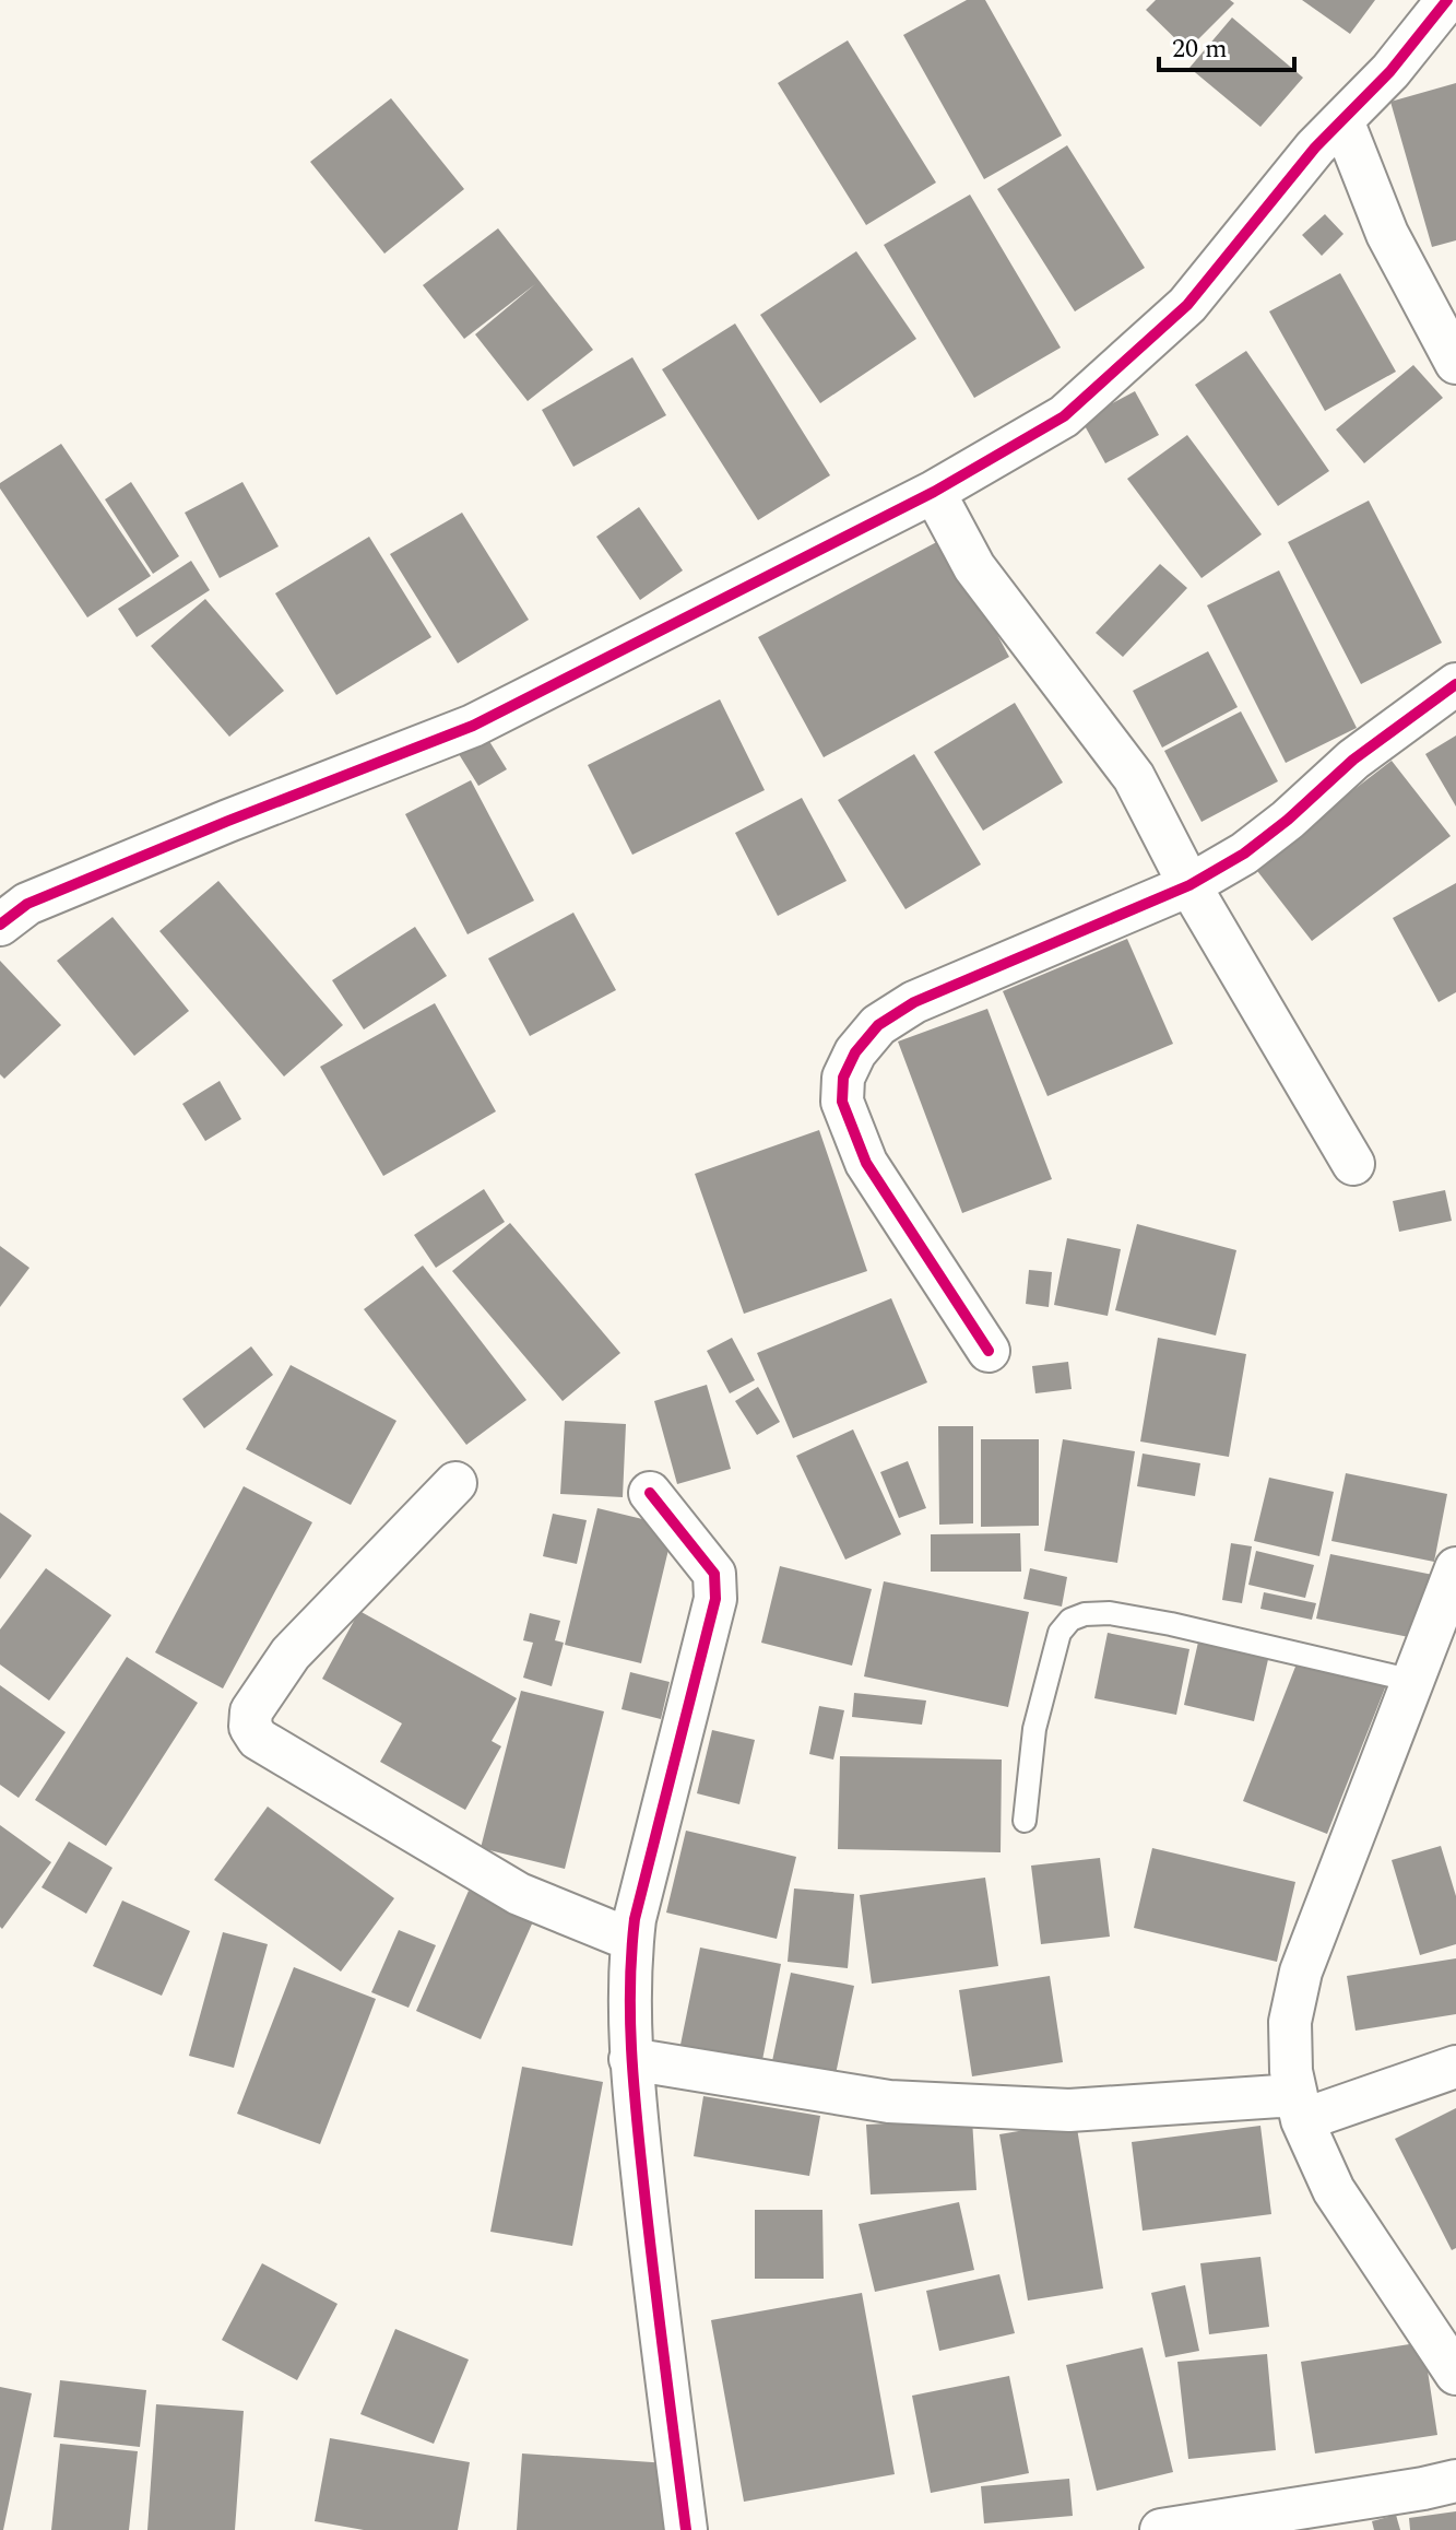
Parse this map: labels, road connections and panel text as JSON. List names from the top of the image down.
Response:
{
  "scale_bar": "20 m"
}
